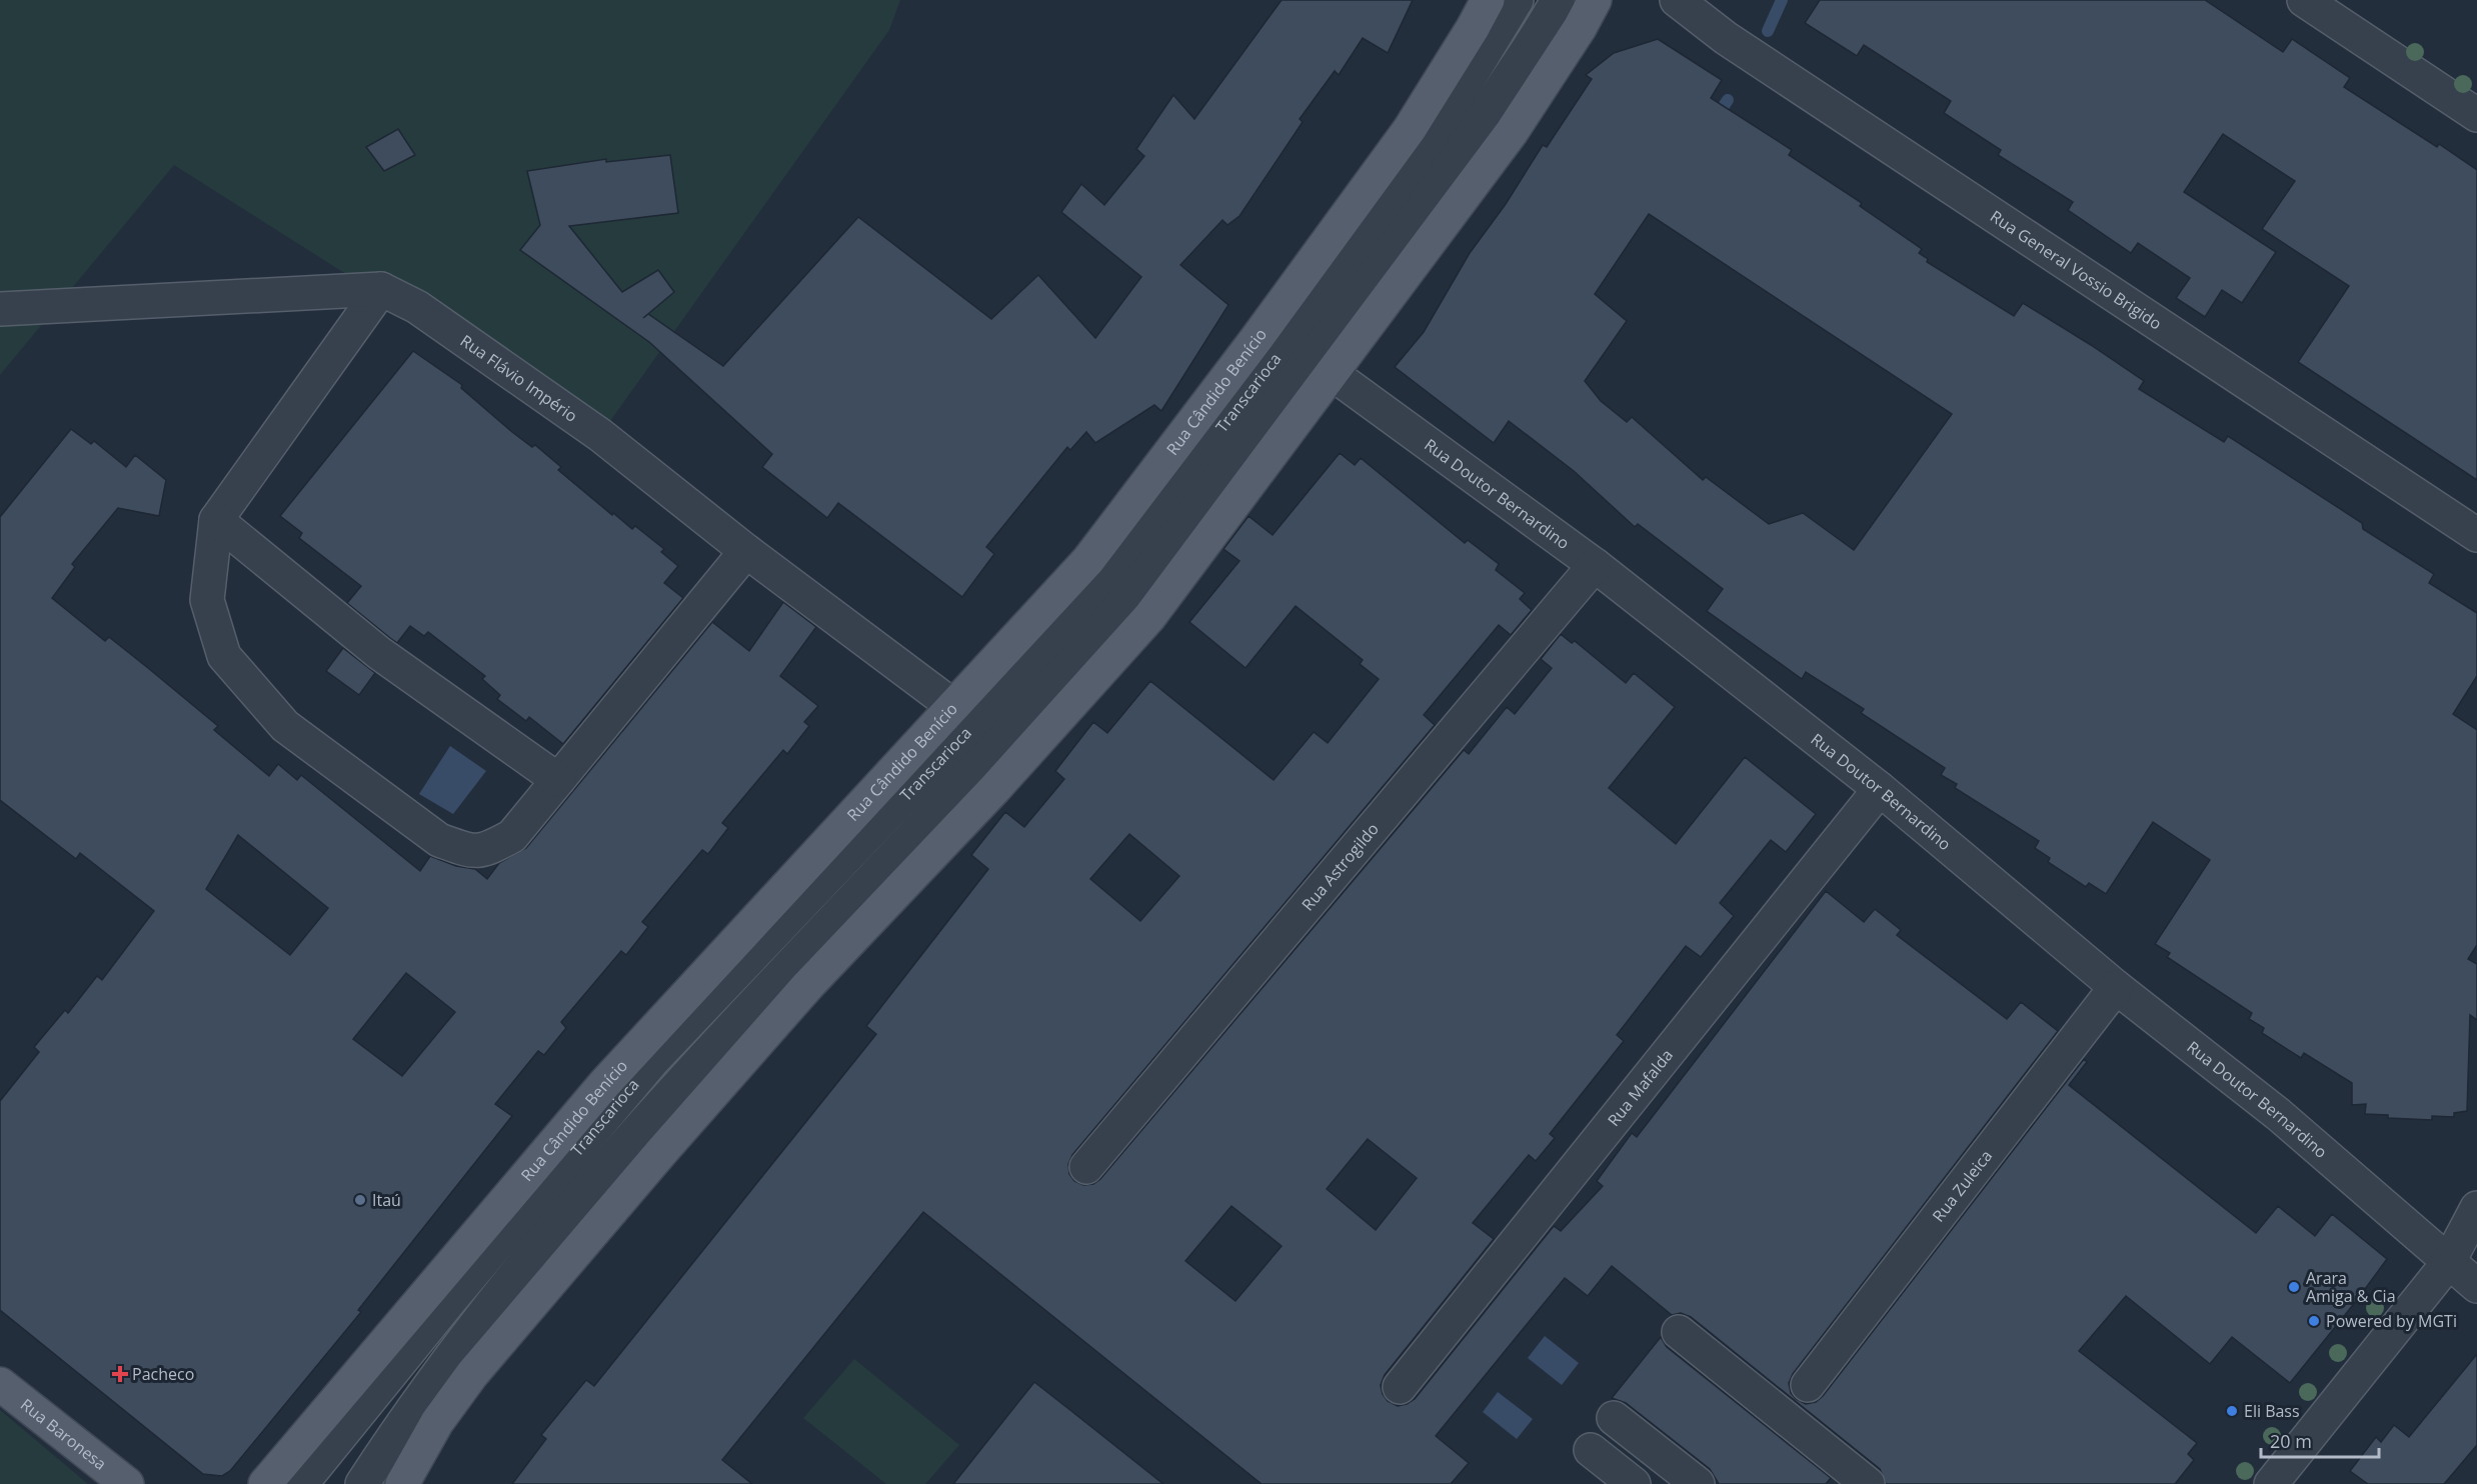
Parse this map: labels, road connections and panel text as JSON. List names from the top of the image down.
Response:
{
  "streets": {
    "main road": ["Rua Cândido Benício", "Rua Baronesa"],
    "street": [
      "Rua General Vossio Brigido",
      "Rua Flávio Império",
      "Transcarioca",
      "Rua Doutor Bernardino",
      "Rua Astrogildo",
      "Rua Mafalda",
      "Rua Zuleica"
    ]
  },
  "crossings": [
    ["Rua Flávio Império", "Rua Cândido Benício"],
    ["Rua Cândido Benício", "Transcarioca"],
    ["Rua Cândido Benício", "Rua Doutor Bernardino"],
    ["Transcarioca", "Rua Doutor Bernardino"],
    ["Rua Doutor Bernardino", "Rua Astrogildo"],
    ["Rua Doutor Bernardino", "Rua Mafalda"],
    ["Rua Doutor Bernardino", "Rua Zuleica"]
  ],
  "places": {
    "other": [
      "Itaú",
      "Arara Amiga & Cia",
      "Powered by MGTi",
      "Eli Bass"
    ],
    "health": ["Pacheco"]
  },
  "scale_bar": "20 m"
}
